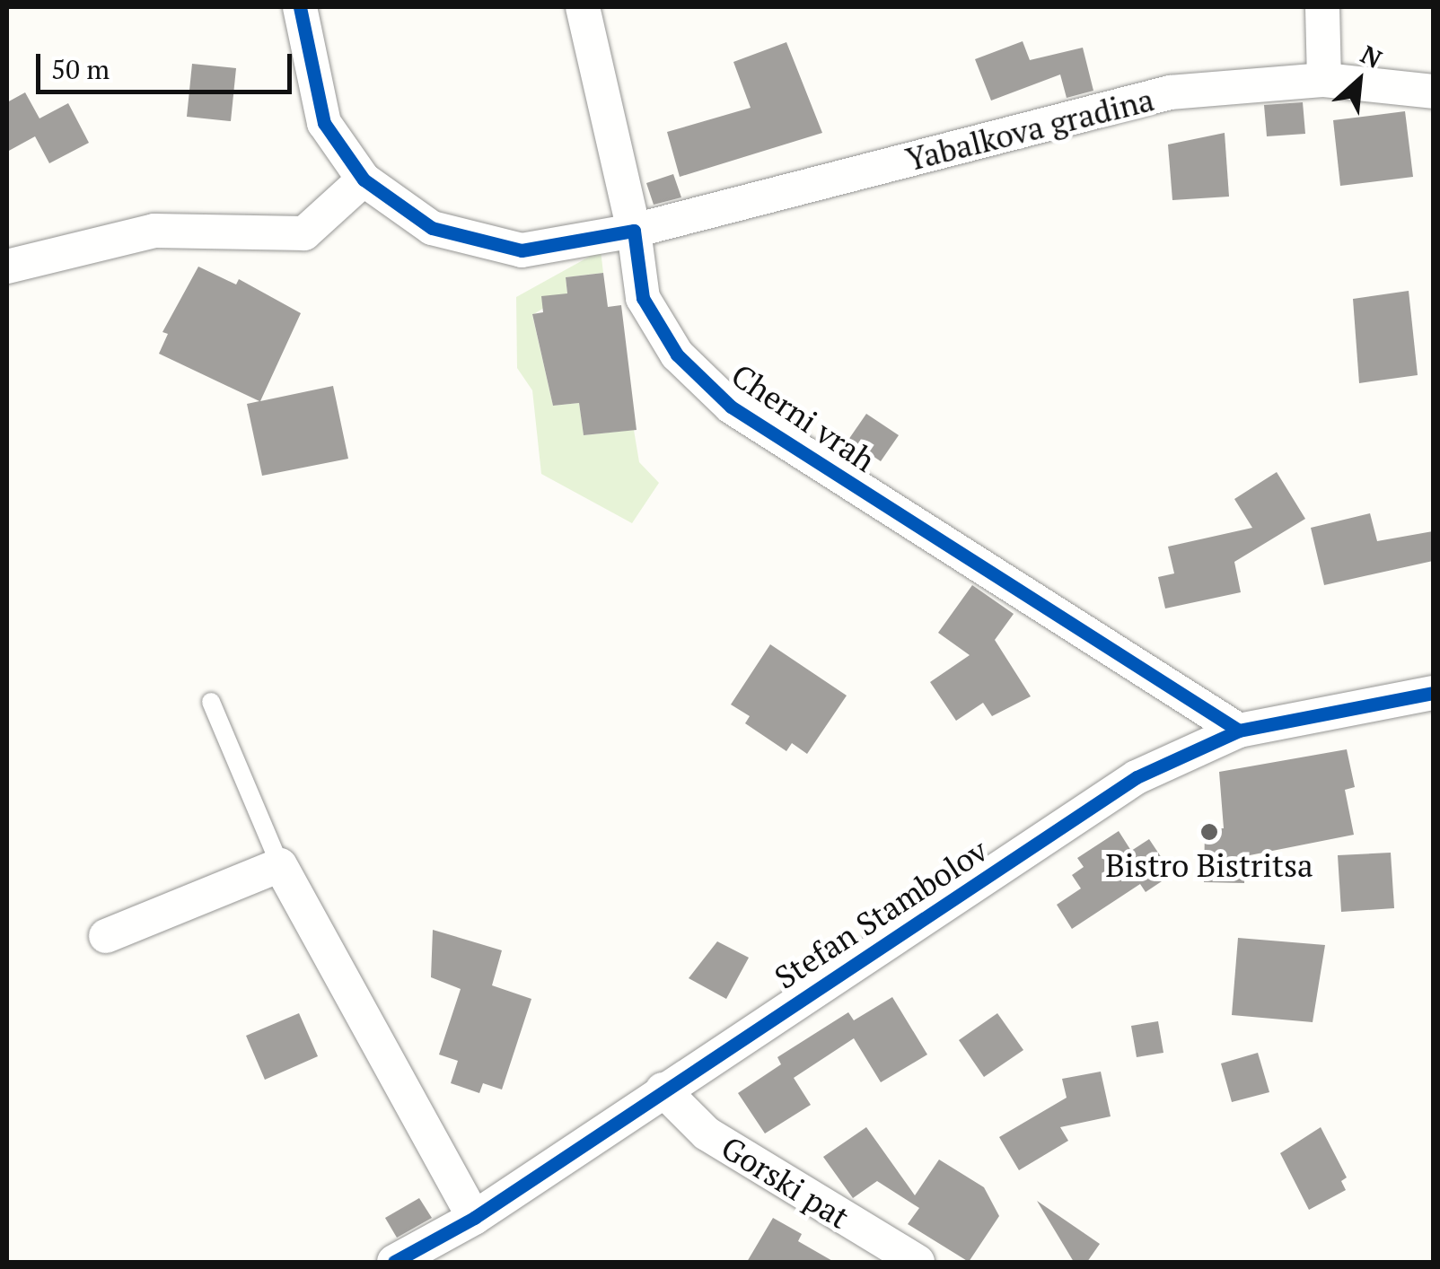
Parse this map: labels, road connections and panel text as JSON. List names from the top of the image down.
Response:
{
  "streets": {
    "street": [
      "Yabalkova gradina",
      "Cherni vrah",
      "Stefan Stambolov",
      "Gorski pat"
    ]
  },
  "crossings": [
    ["Yabalkova gradina", "Cherni vrah"],
    ["Cherni vrah", "Stefan Stambolov"],
    ["Stefan Stambolov", "Gorski pat"]
  ],
  "places": ["Bistro Bistritsa"],
  "scale_bar": "50 m",
  "north": "top right"
}
